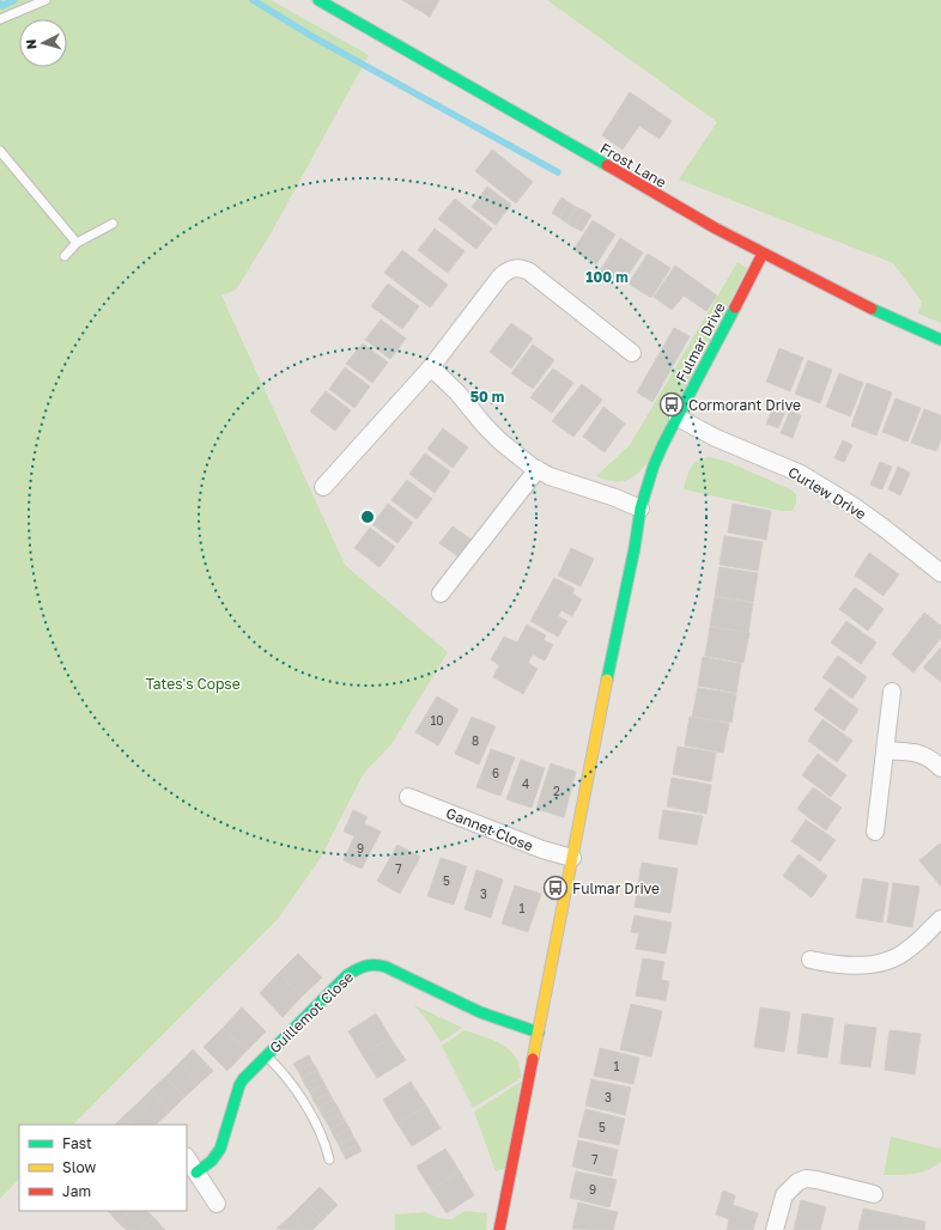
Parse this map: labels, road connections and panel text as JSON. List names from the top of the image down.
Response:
{
  "streets": {
    "street": [
      "Frost Lane",
      "Fulmar Drive",
      "Curlew Drive",
      "Gannet Close",
      "Guillemot Close"
    ]
  },
  "crossings": [
    ["Frost Lane", "Fulmar Drive"],
    ["Fulmar Drive", "Curlew Drive"],
    ["Fulmar Drive", "Gannet Close"],
    ["Fulmar Drive", "Guillemot Close"]
  ],
  "parks": ["Tates's Copse"],
  "places": {
    "bus stop": ["Cormorant Drive", "Fulmar Drive"]
  },
  "house_numbers": [
    "10",
    "8",
    "6",
    "4",
    "2",
    "9",
    "7",
    "5",
    "3",
    "1",
    "1",
    "3",
    "5",
    "7",
    "9"
  ],
  "legend": ["Fast", "Slow", "Jam"],
  "north": "left",
  "rings": ["100 m", "50 m"]
}
